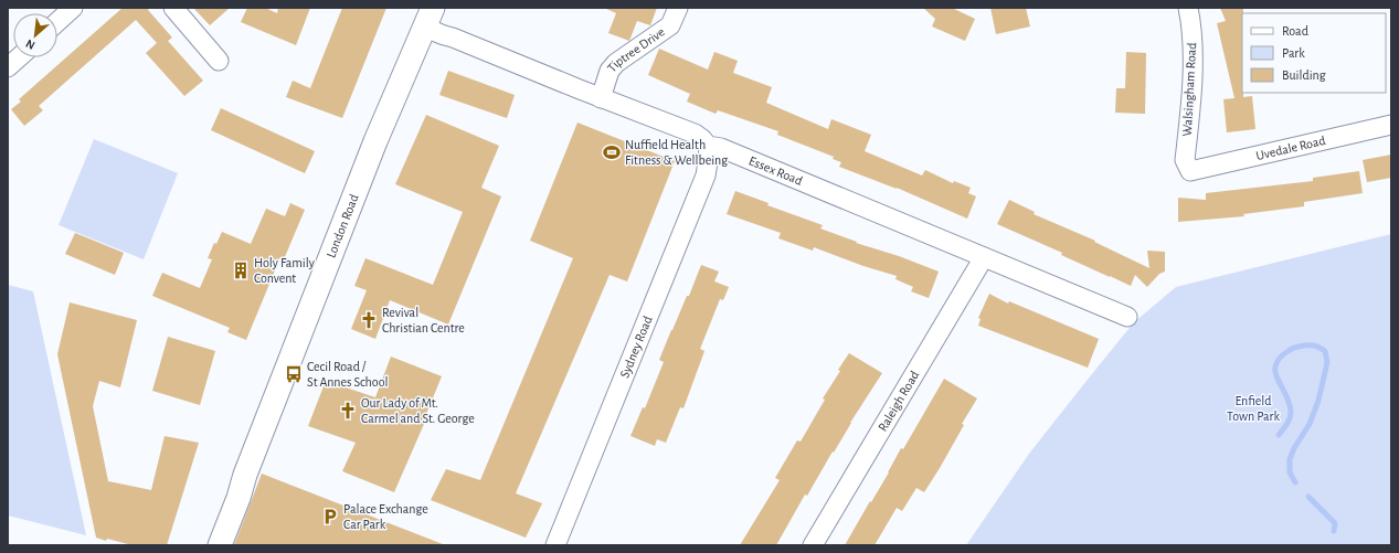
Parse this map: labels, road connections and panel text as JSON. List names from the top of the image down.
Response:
{
  "streets": {
    "main road": ["London Road"],
    "street": [
      "Tiptree Drive",
      "Walsingham Road",
      "Uvedale Road",
      "Essex Road",
      "Sydney Road",
      "Raleigh Road"
    ]
  },
  "crossings": [
    ["Tiptree Drive", "Essex Road"],
    ["Walsingham Road", "Uvedale Road"],
    ["Essex Road", "London Road"],
    ["Essex Road", "Sydney Road"],
    ["Essex Road", "Raleigh Road"]
  ],
  "parks": ["Enfield Town Park"],
  "places": {
    "sports": ["Nuffield Health Fitness & Wellbeing"],
    "building": ["Holy Family Convent"],
    "church": ["Revival Christian Centre", "Our Lady of Mt. Carmel and St. George"],
    "bus stop": ["Cecil Road / St Annes School"],
    "parking": ["Palace Exchange Car Park"]
  },
  "legend": ["Road", "Park", "Building"],
  "north": "bottom left"
}
